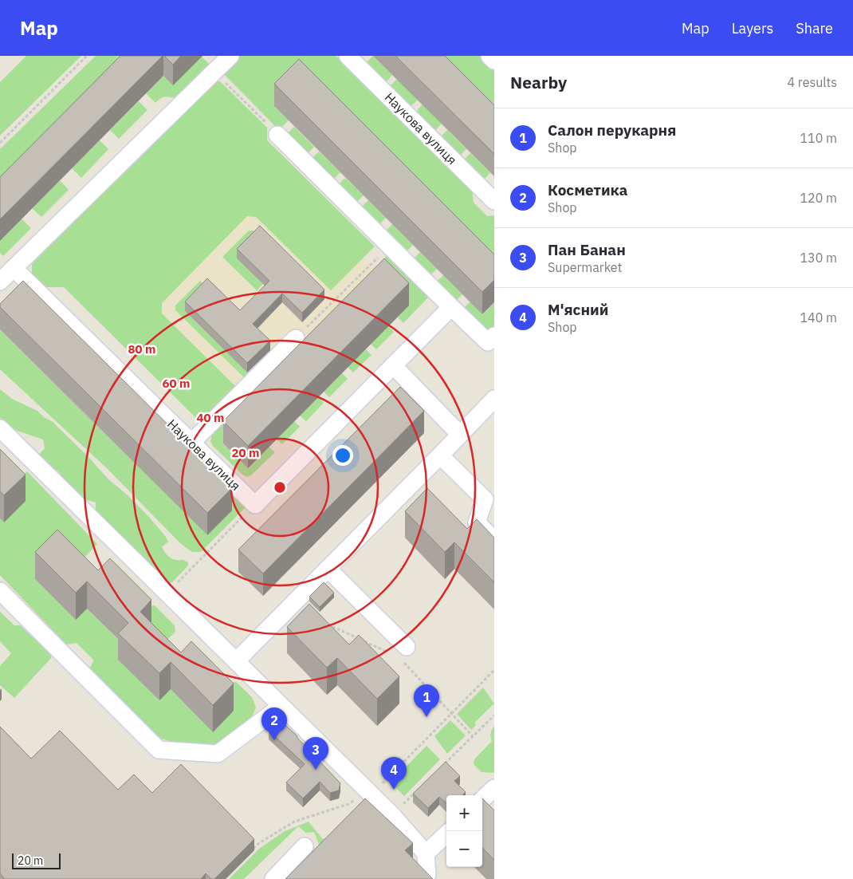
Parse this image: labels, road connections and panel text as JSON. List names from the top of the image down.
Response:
{
  "streets": {
    "lane": ["Наукова вулиця"]
  },
  "scale_bar": "20 m",
  "page": {
    "header": "Map",
    "nav": ["Map", "Layers", "Share"],
    "heading": ["Nearby", "4 results"],
    "list": [
      {
        "mark": "1",
        "name": "Салон перукарня",
        "note": "Shop",
        "value": "110 m"
      },
      {
        "mark": "2",
        "name": "Косметика",
        "note": "Shop",
        "value": "120 m"
      },
      {
        "mark": "3",
        "name": "Пан Банан",
        "note": "Supermarket",
        "value": "130 m"
      },
      {
        "mark": "4",
        "name": "М'ясний",
        "note": "Shop",
        "value": "140 m"
      }
    ],
    "pins": [
      "1",
      "2",
      "3",
      "4"
    ],
    "map_buttons": ["+", "−"],
    "scale": "20 m"
  },
  "rings": [
    "80 m",
    "60 m",
    "40 m",
    "20 m"
  ]
}
